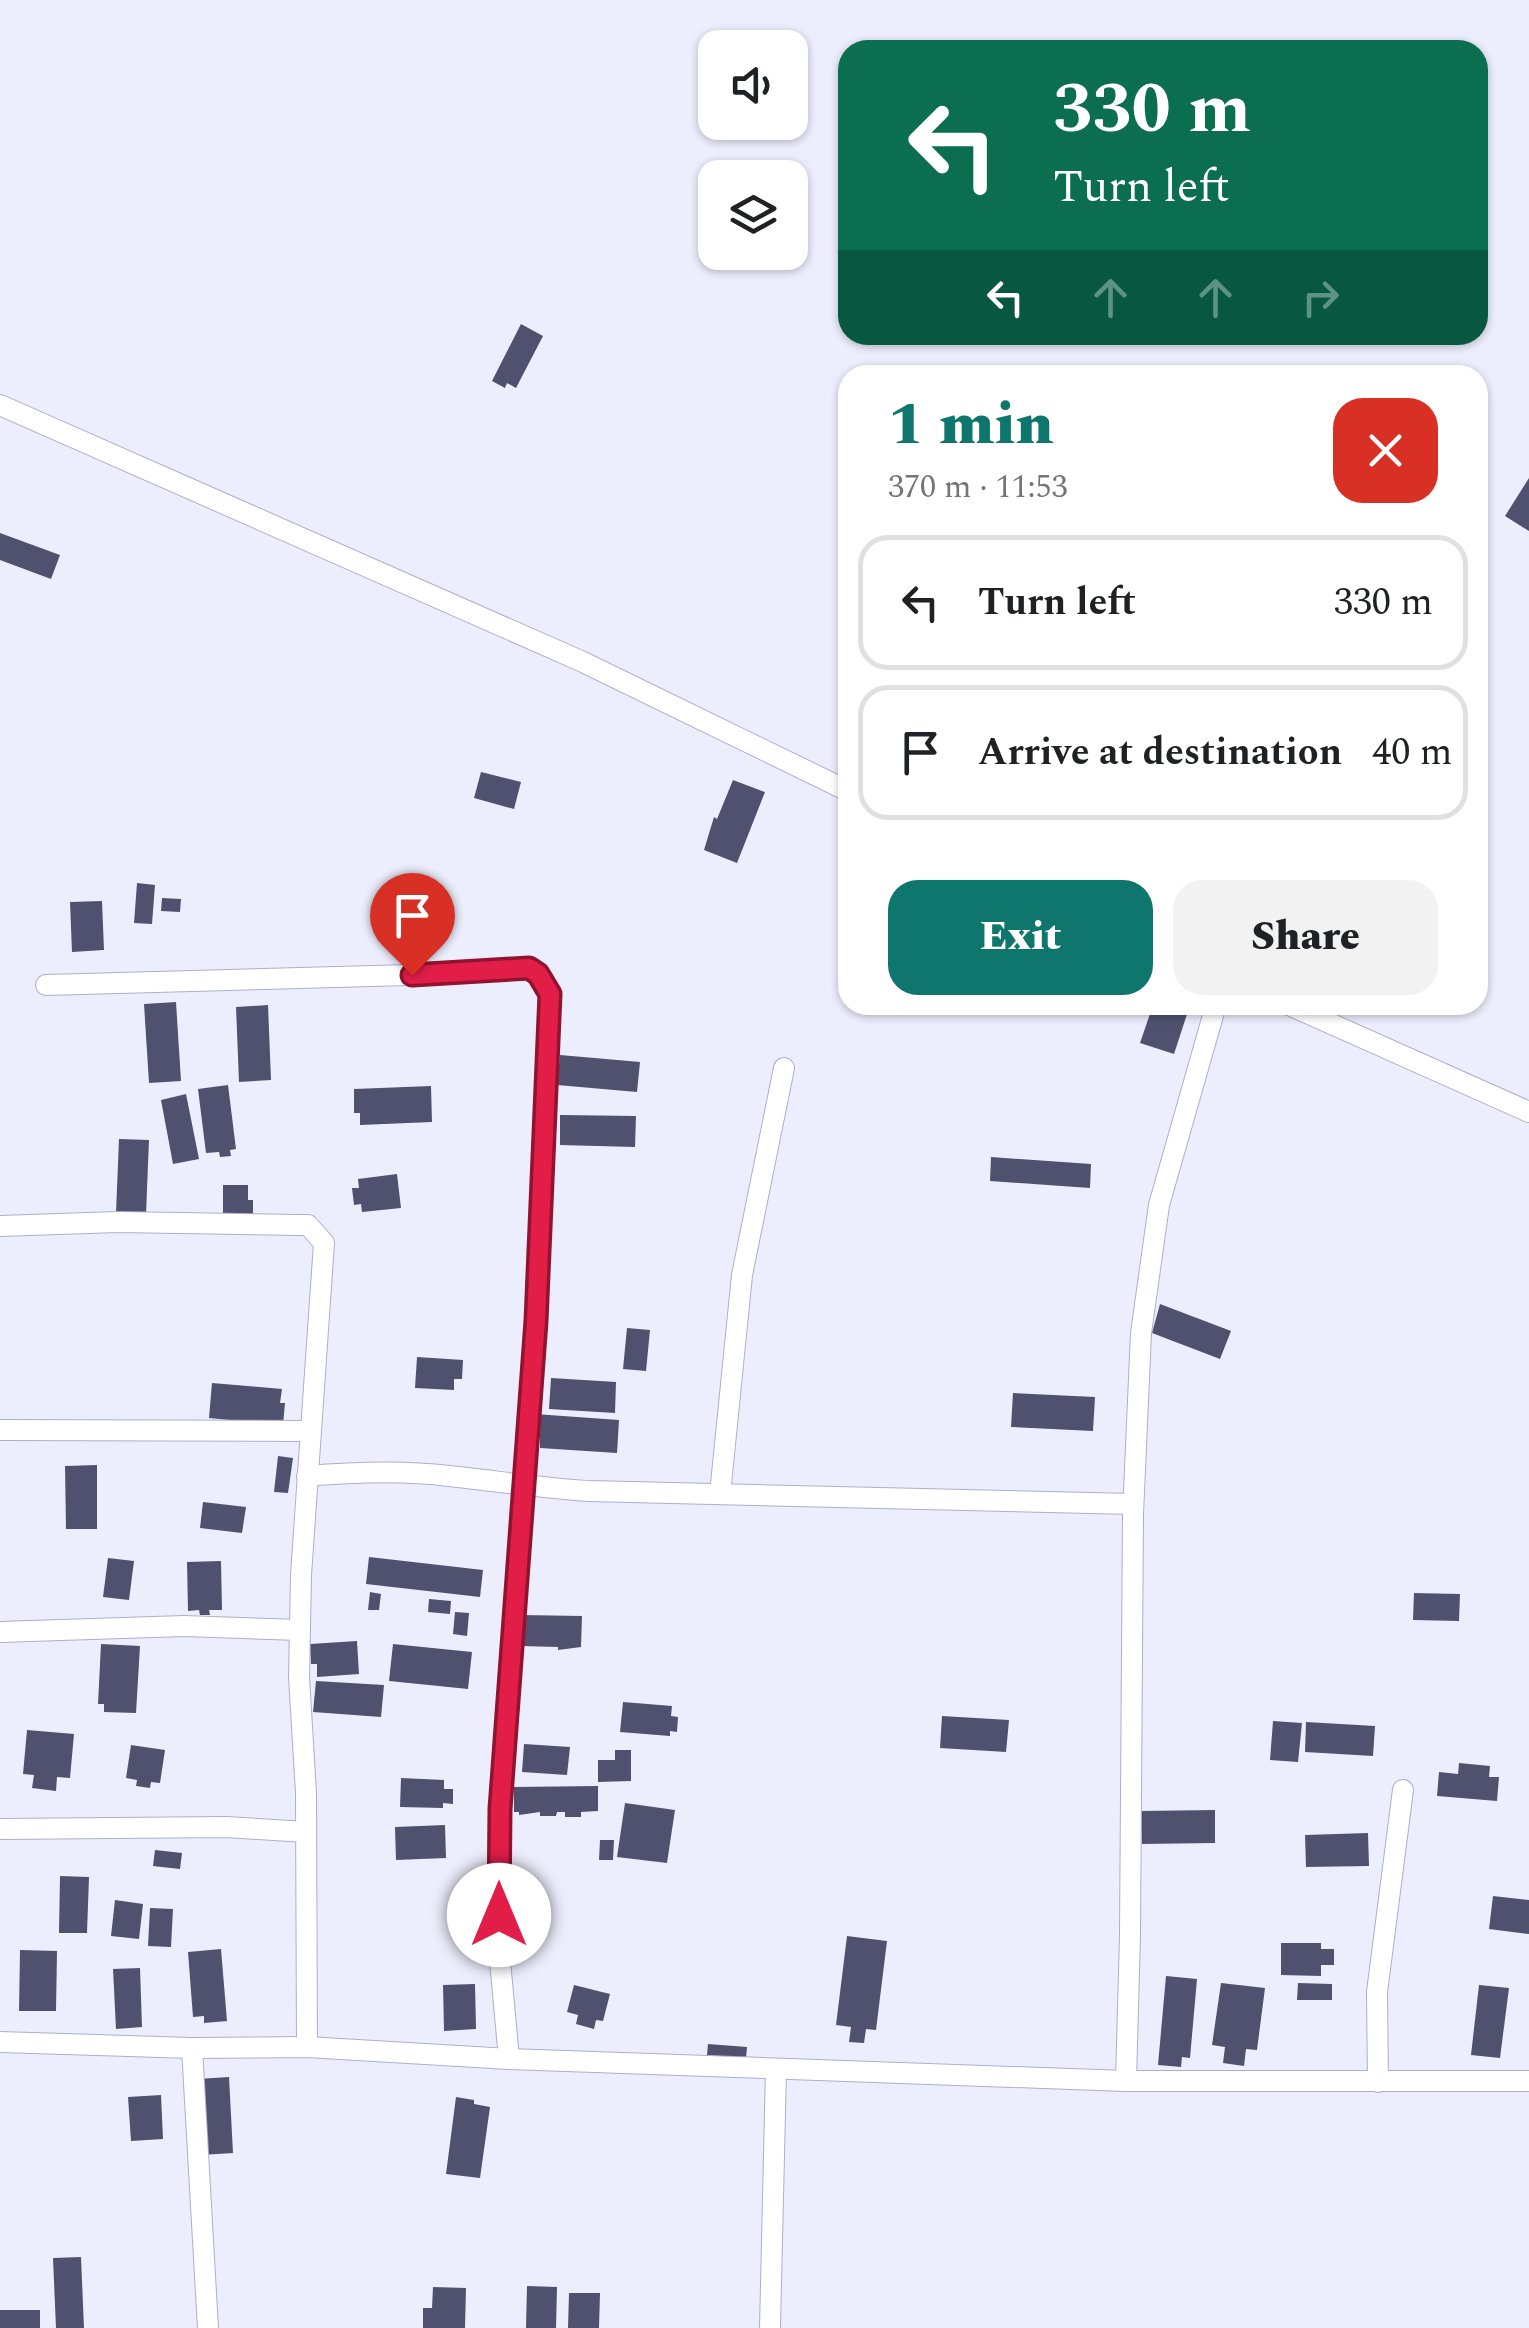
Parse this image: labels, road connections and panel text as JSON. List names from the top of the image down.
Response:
{
  "page": {
    "turn": ["330 m", "Turn left"],
    "heading": ["1 min", "370 m · 11:53"],
    "list": [
      {
        "name": "Turn left",
        "value": "330 m"
      },
      {
        "name": "Arrive at destination",
        "value": "40 m"
      }
    ],
    "buttons": ["Exit", "Share"]
  }
}
